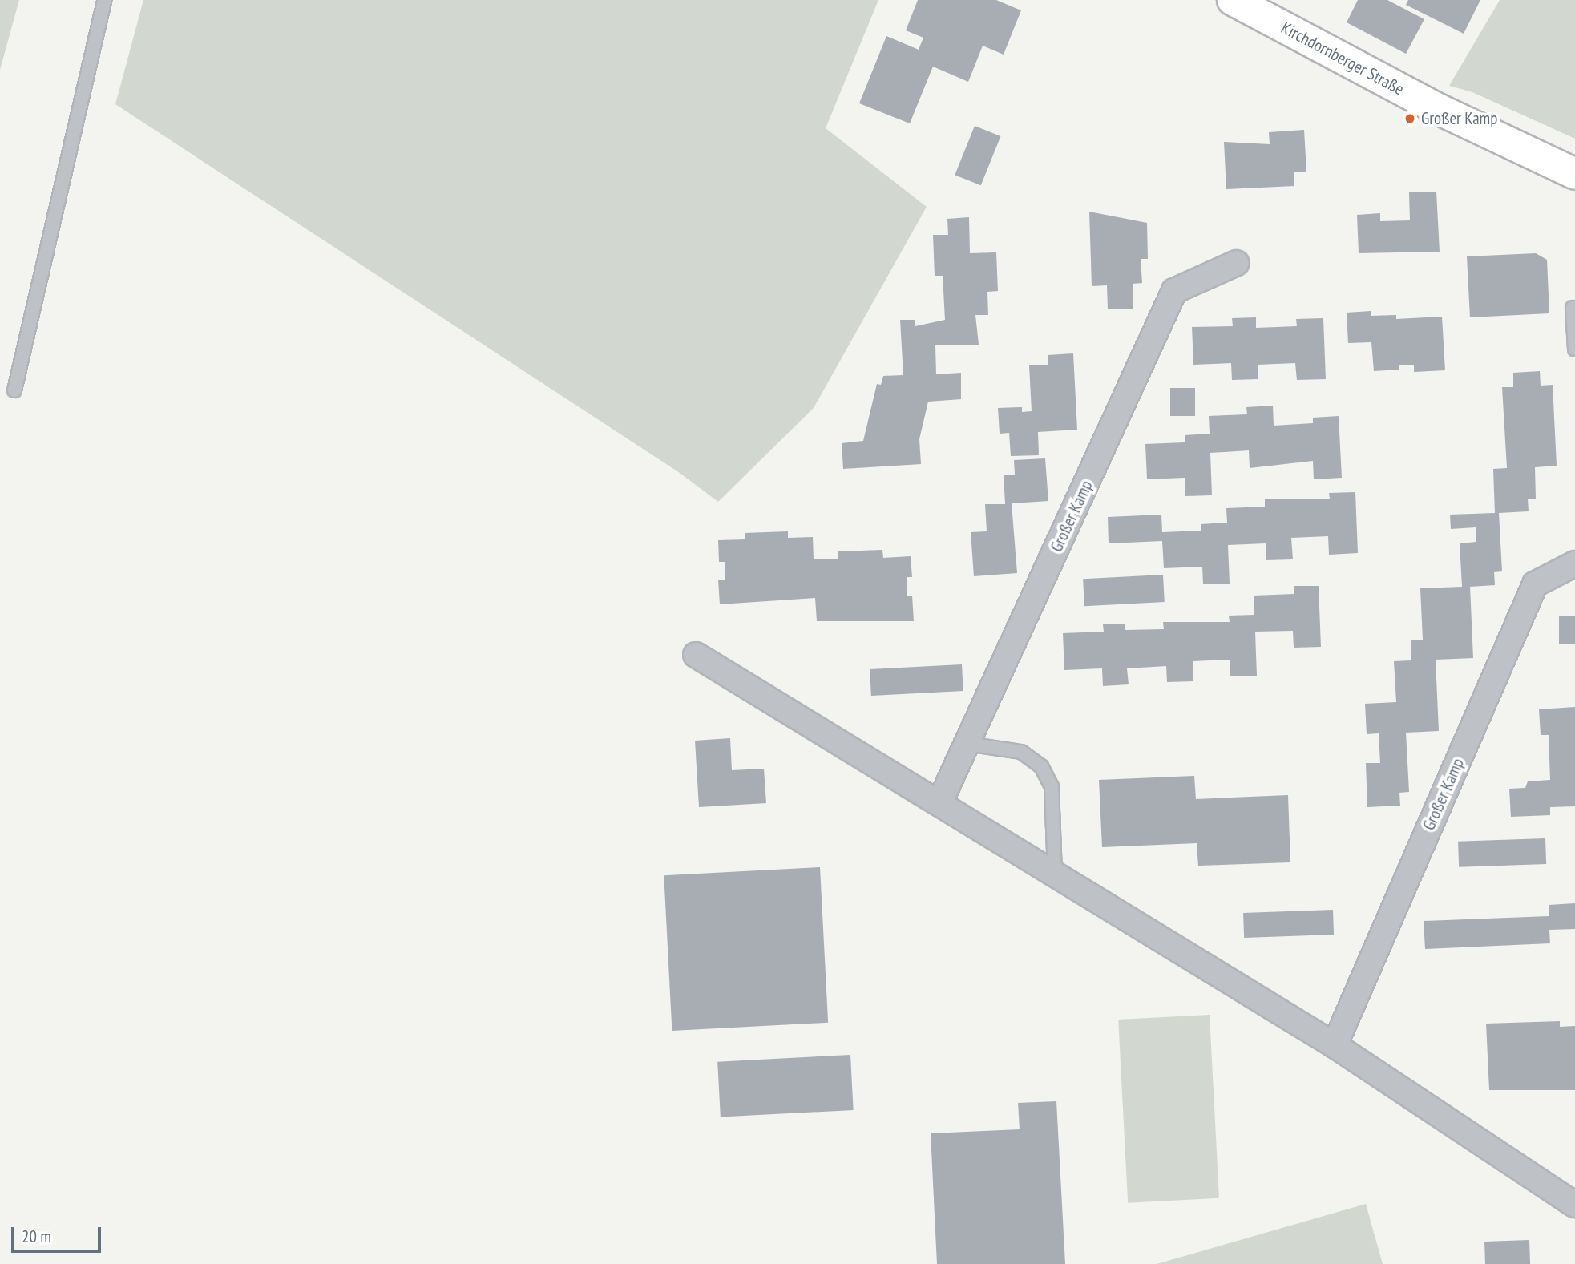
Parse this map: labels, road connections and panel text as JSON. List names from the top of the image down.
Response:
{
  "streets": {
    "street": ["Kirchdornberger Straße", "Großer Kamp"]
  },
  "places": ["Großer Kamp"],
  "scale_bar": "20 m"
}
